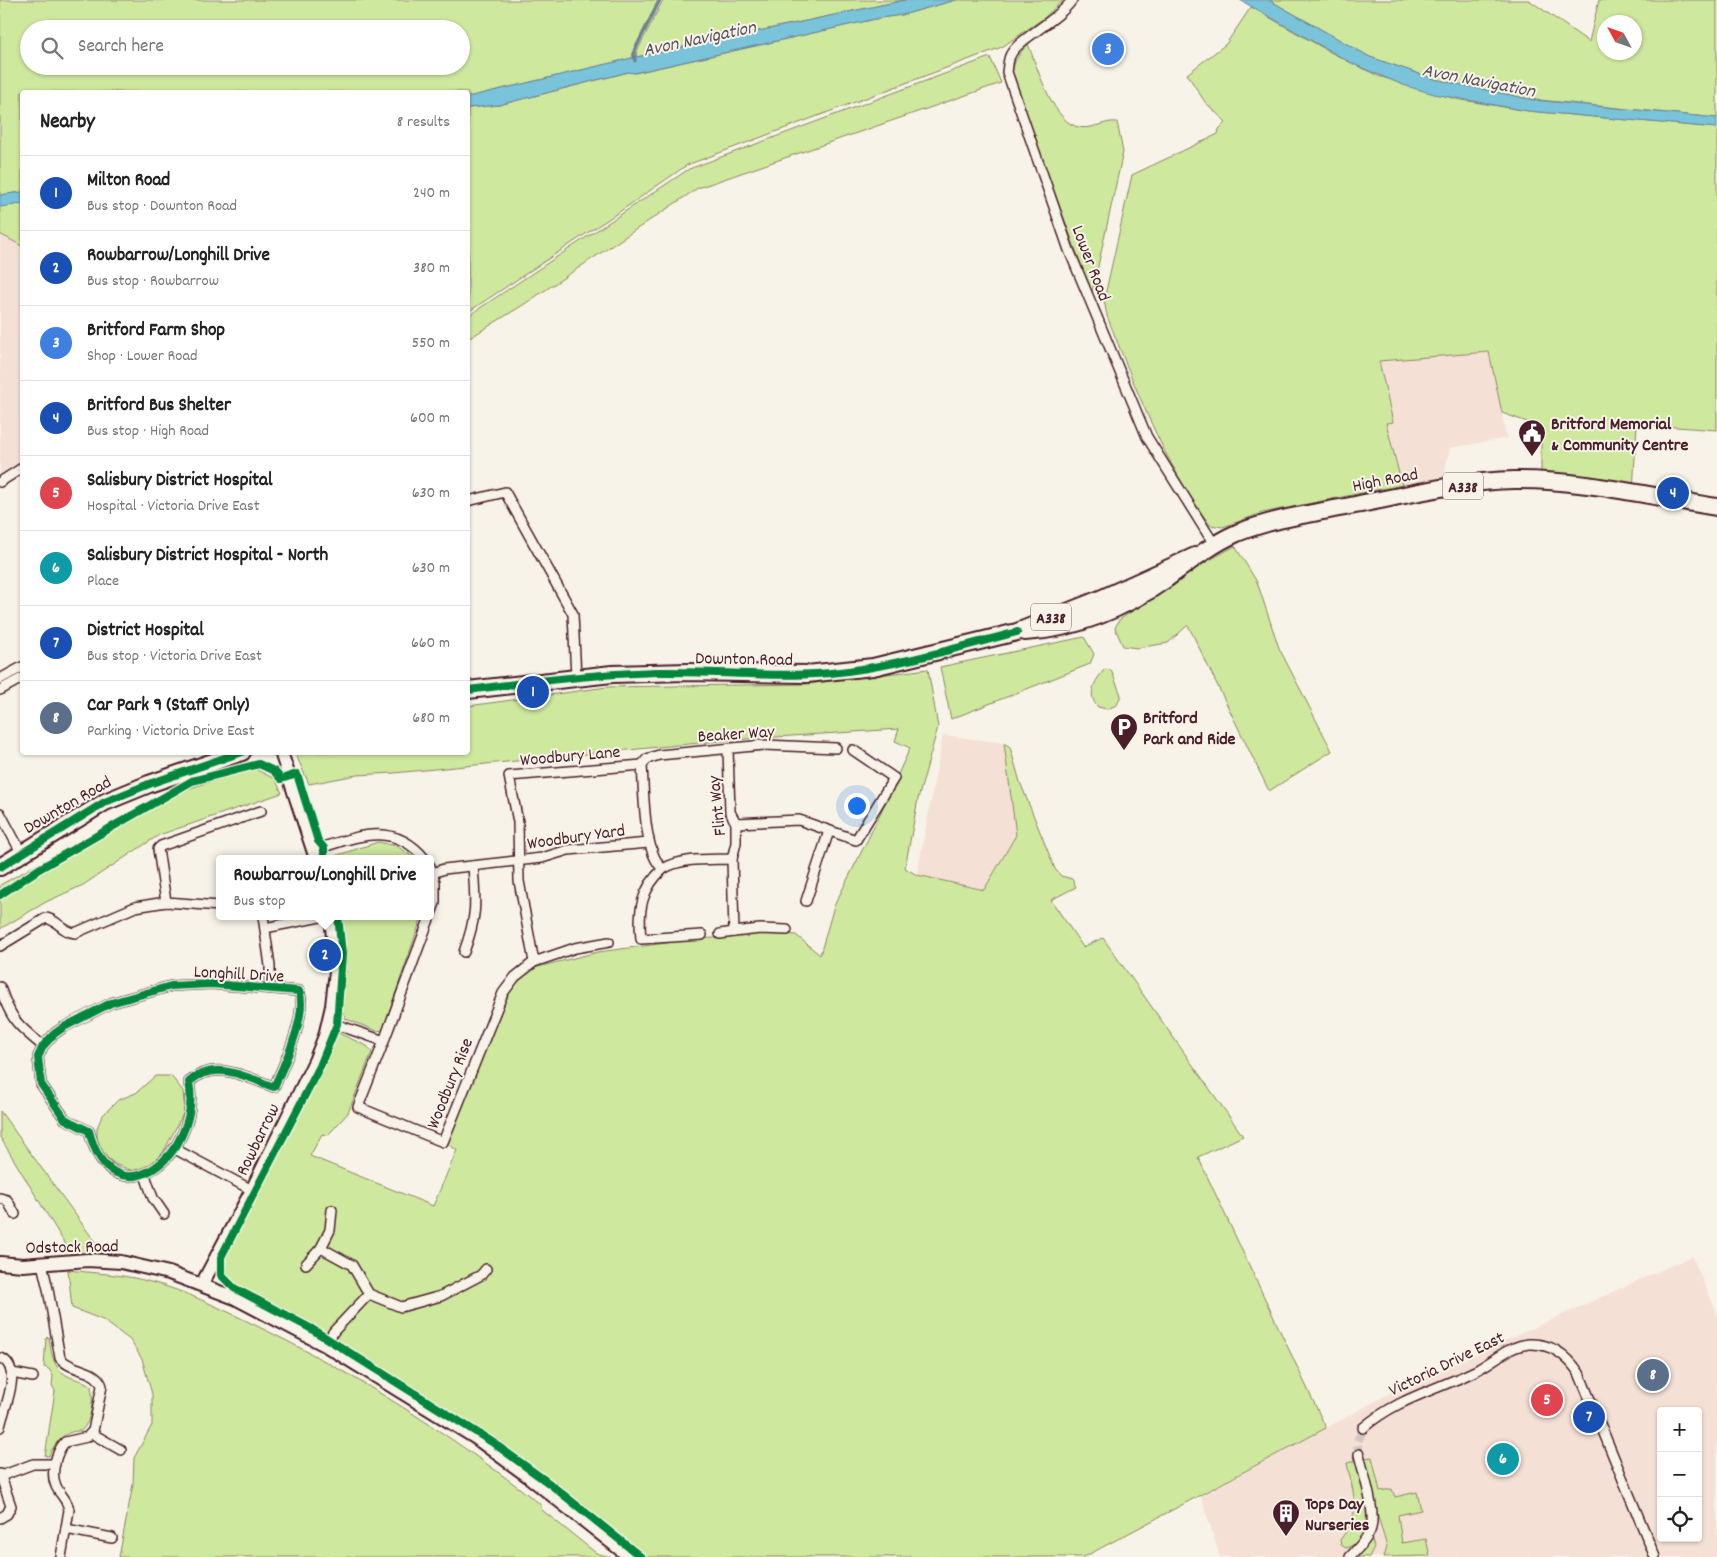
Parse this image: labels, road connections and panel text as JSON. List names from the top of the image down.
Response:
{
  "streets": {
    "highway": ["High Road", "A338", "Downton Road"],
    "street": [
      "Lower Road",
      "Beaker Way",
      "Woodbury Lane",
      "Flint Way",
      "Woodbury Yard",
      "Longhill Drive",
      "Woodbury Rise",
      "Rowbarrow",
      "Odstock Road",
      "Victoria Drive East"
    ]
  },
  "crossings": [
    ["Lower Road", "High Road"],
    ["Lower Road", "Downton Road"],
    ["High Road", "Downton Road"],
    ["Beaker Way", "Woodbury Lane"],
    ["Beaker Way", "Flint Way"],
    ["Woodbury Lane", "Woodbury Yard"],
    ["Flint Way", "Woodbury Yard"],
    ["Rowbarrow", "Odstock Road"]
  ],
  "water": ["Avon Navigation"],
  "places": {
    "public building": ["Britford Memorial & Community Centre"],
    "parking": ["Britford Park and Ride"],
    "building": ["Tops Day Nurseries"]
  },
  "north": "top left",
  "page": {
    "search": "Search here",
    "pins": [
      "3",
      "4",
      "1",
      "2",
      "8",
      "5",
      "7",
      "6"
    ],
    "heading": ["Nearby", "8 results"],
    "list": [
      {
        "mark": "1",
        "name": "Milton Road",
        "note": "Bus stop · Downton Road",
        "value": "240 m"
      },
      {
        "mark": "2",
        "name": "Rowbarrow/Longhill Drive",
        "note": "Bus stop · Rowbarrow",
        "value": "380 m"
      },
      {
        "mark": "3",
        "name": "Britford Farm Shop",
        "note": "Shop · Lower Road",
        "value": "550 m"
      },
      {
        "mark": "4",
        "name": "Britford Bus Shelter",
        "note": "Bus stop · High Road",
        "value": "600 m"
      },
      {
        "mark": "5",
        "name": "Salisbury District Hospital",
        "note": "Hospital · Victoria Drive East",
        "value": "630 m"
      },
      {
        "mark": "6",
        "name": "Salisbury District Hospital - North",
        "note": "Place",
        "value": "630 m"
      },
      {
        "mark": "7",
        "name": "District Hospital",
        "note": "Bus stop · Victoria Drive East",
        "value": "660 m"
      },
      {
        "mark": "8",
        "name": "Car Park 9 (Staff Only)",
        "note": "Parking · Victoria Drive East",
        "value": "680 m"
      }
    ],
    "popup": ["Rowbarrow/Longhill Drive", "Bus stop"],
    "map_buttons": ["+", "−"]
  }
}
